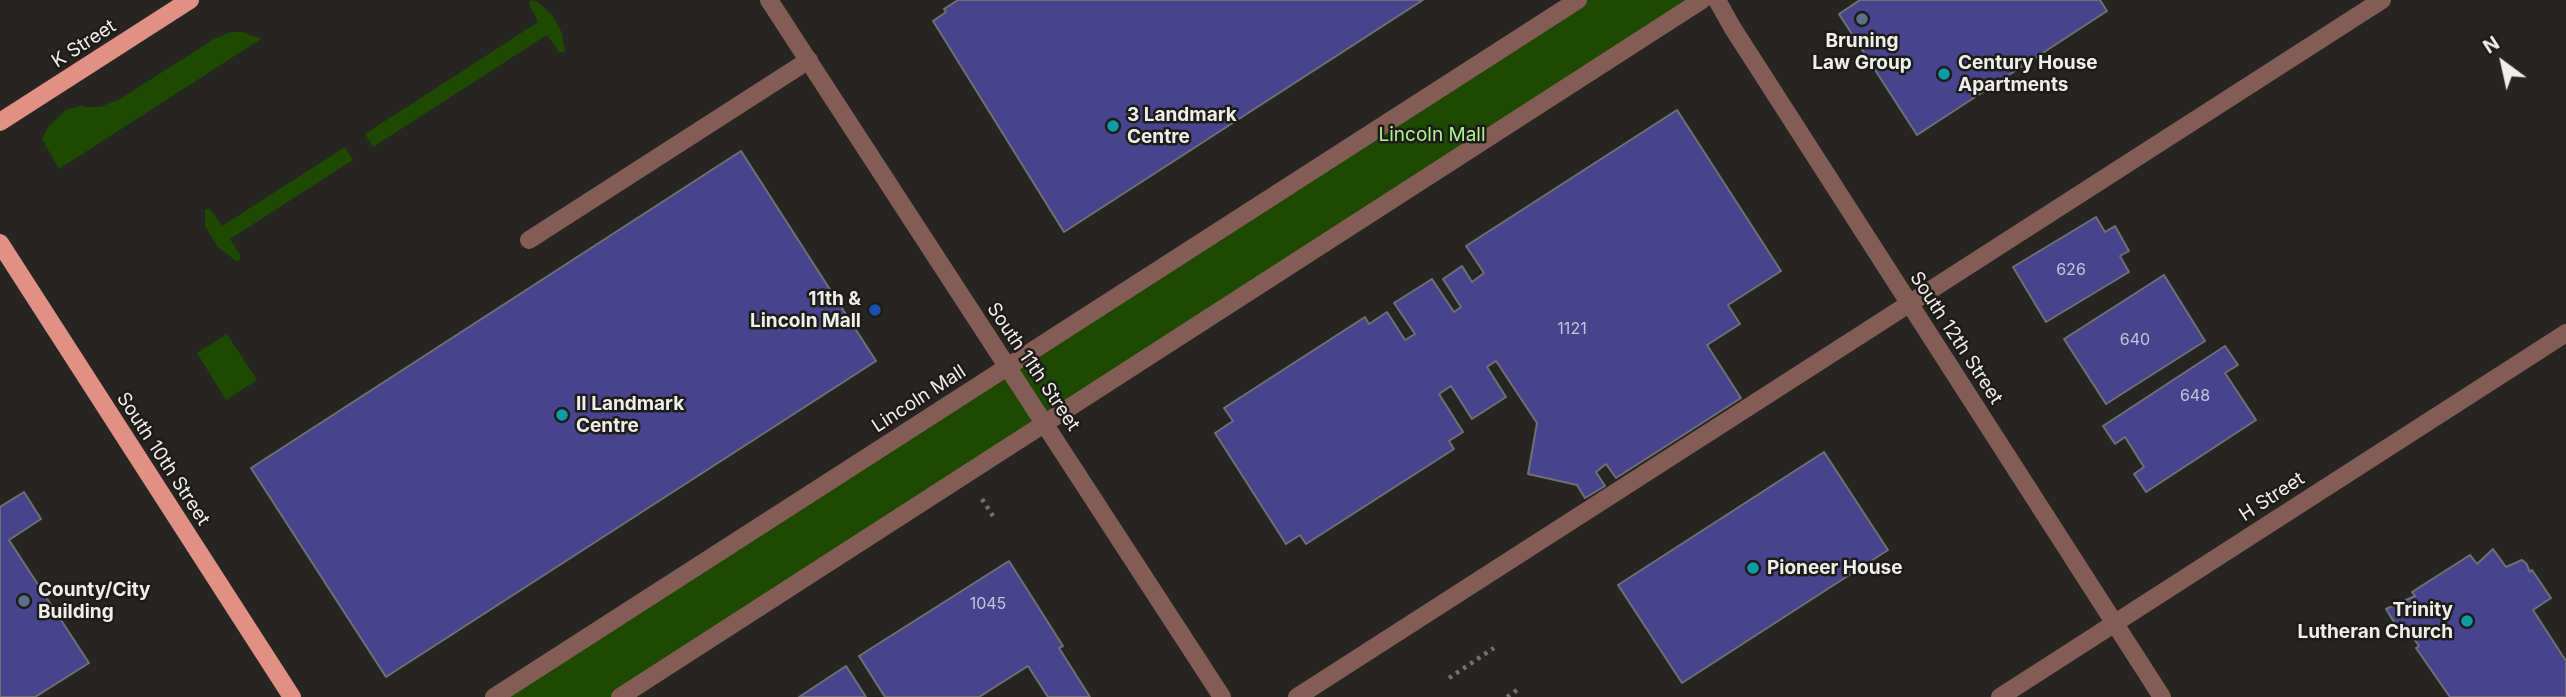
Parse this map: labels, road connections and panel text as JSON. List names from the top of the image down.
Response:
{
  "streets": {
    "main road": ["K Street", "South 10th Street"],
    "street": [
      "South 12th Street",
      "South 11th Street",
      "Lincoln Mall",
      "H Street"
    ]
  },
  "crossings": [
    ["South 12th Street", "H Street"],
    ["South 11th Street", "Lincoln Mall"]
  ],
  "parks": ["Lincoln Mall"],
  "places": [
    "Bruning Law Group",
    "Century House Apartments",
    "3 Landmark Centre",
    "11th & Lincoln Mall",
    "II Landmark Centre",
    "Pioneer House",
    "County/City Building",
    "Trinity Lutheran Church"
  ],
  "house_numbers": [
    "626",
    "1121",
    "640",
    "648",
    "1045"
  ],
  "north": "top left"
}
